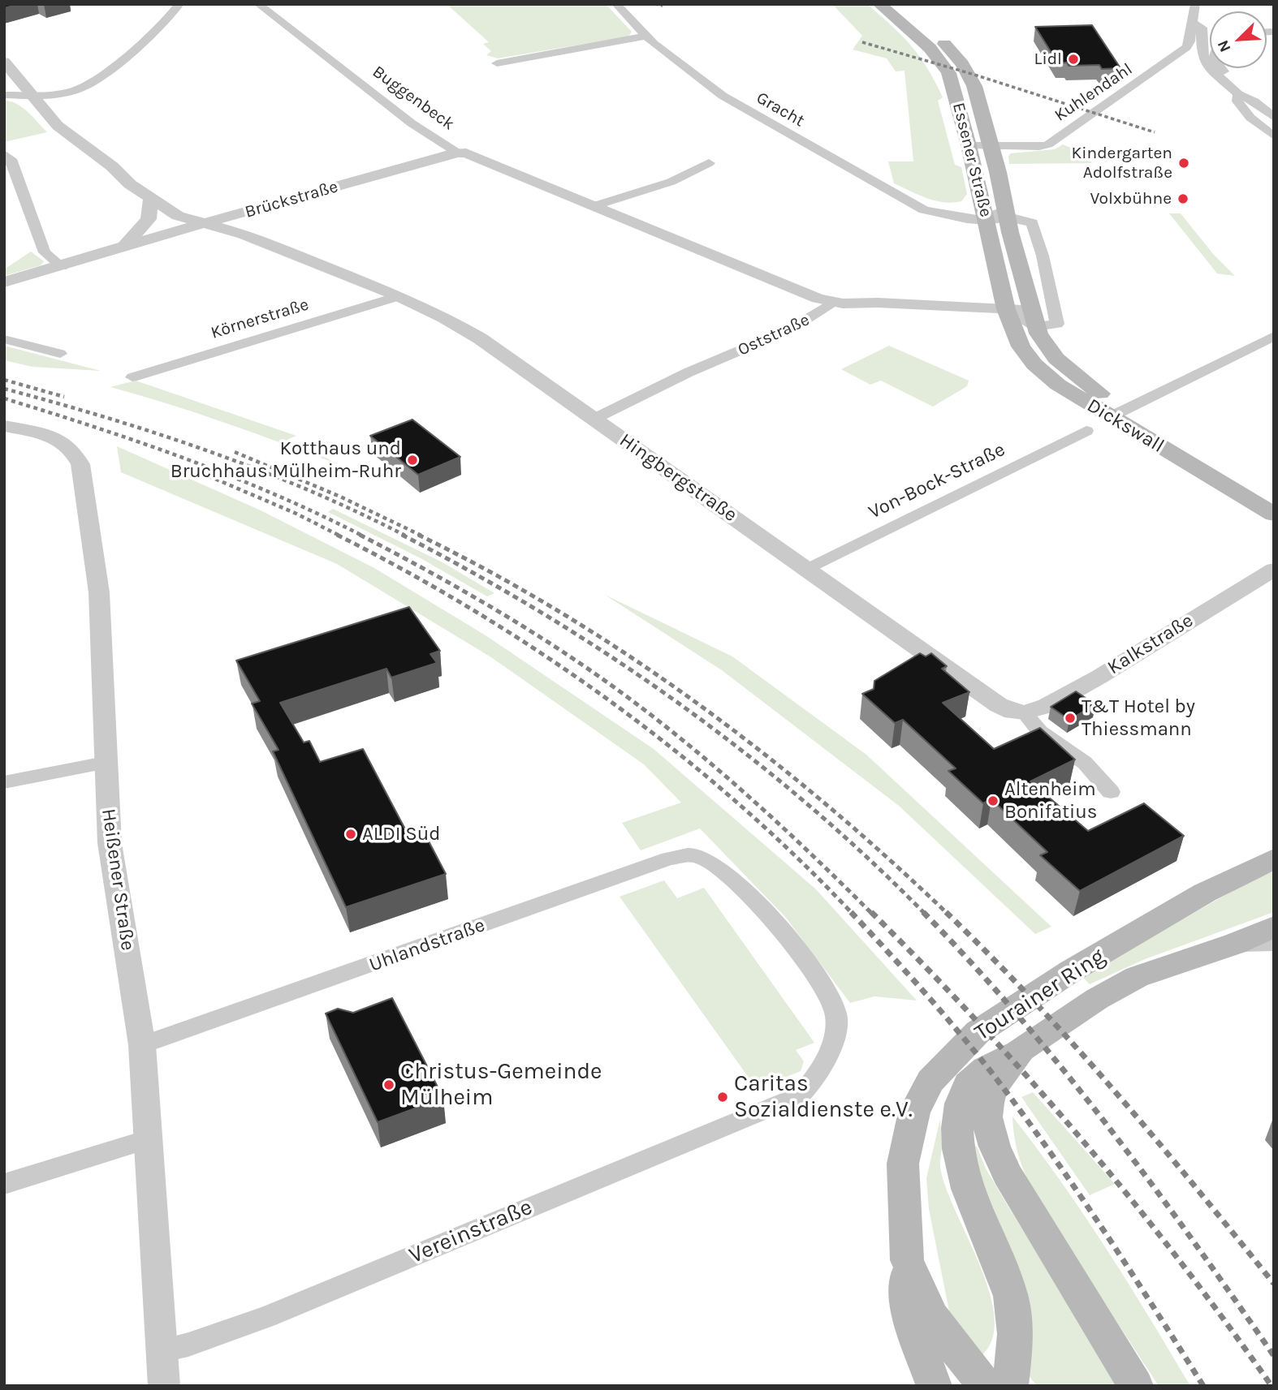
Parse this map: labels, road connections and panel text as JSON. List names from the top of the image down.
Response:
{
  "streets": {
    "main road": ["Essener Straße", "Dickswall", "Tourainer Ring"],
    "street": [
      "Kuhlendahl",
      "Buggenbeck",
      "Gracht",
      "Brückstraße",
      "Körnerstraße",
      "Oststraße",
      "Hingbergstraße",
      "Von-Bock-Straße",
      "Kalkstraße",
      "Heißener Straße",
      "Uhlandstraße",
      "Vereinstraße"
    ]
  },
  "crossings": [
    ["Kuhlendahl", "Essener Straße"],
    ["Buggenbeck", "Brückstraße"],
    ["Buggenbeck", "Oststraße"],
    ["Gracht", "Essener Straße"],
    ["Essener Straße", "Oststraße"],
    ["Essener Straße", "Dickswall"],
    ["Brückstraße", "Hingbergstraße"],
    ["Körnerstraße", "Hingbergstraße"],
    ["Oststraße", "Dickswall"],
    ["Oststraße", "Hingbergstraße"],
    ["Hingbergstraße", "Von-Bock-Straße"],
    ["Hingbergstraße", "Kalkstraße"],
    ["Heißener Straße", "Uhlandstraße"],
    ["Heißener Straße", "Vereinstraße"],
    ["Uhlandstraße", "Vereinstraße"]
  ],
  "places": [
    "Lidl",
    "Kindergarten Adolfstraße",
    "Volxbühne",
    "Kotthaus und Bruchhaus Mülheim-Ruhr",
    "T&T Hotel by Thiessmann",
    "Altenheim Bonifatius",
    "ALDI Süd",
    "Christus-Gemeinde Mülheim",
    "Caritas Sozialdienste e.V."
  ],
  "north": "bottom left"
}
